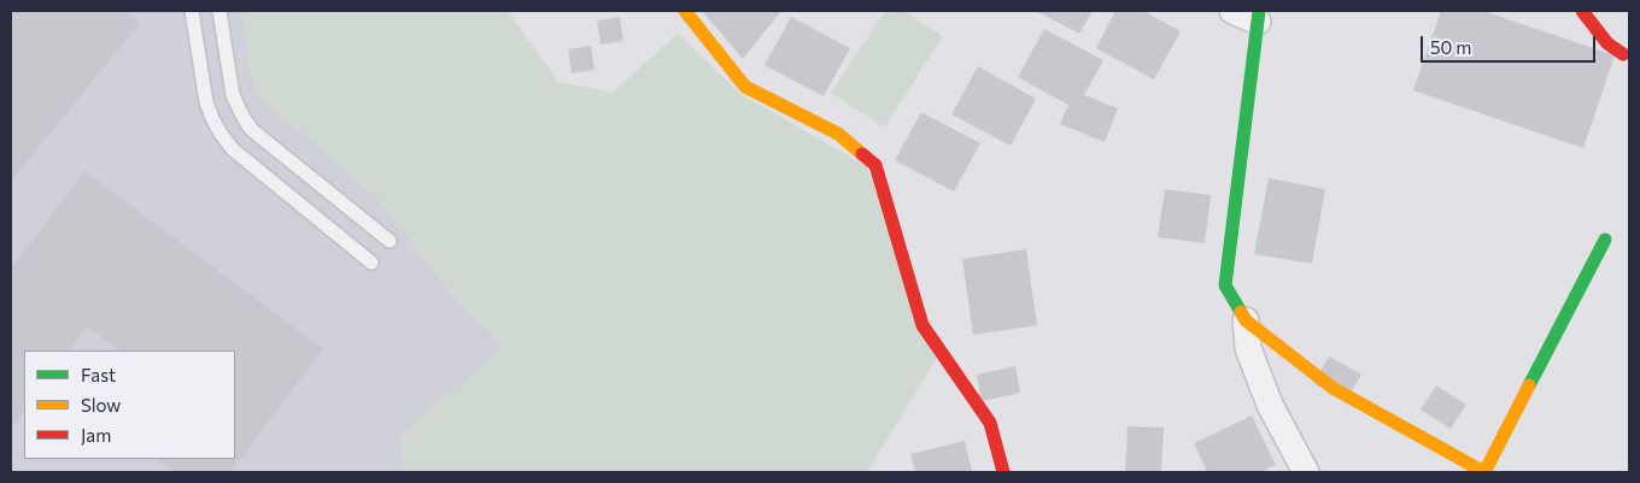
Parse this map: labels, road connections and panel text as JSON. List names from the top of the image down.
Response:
{
  "legend": ["Fast", "Slow", "Jam"],
  "scale_bar": "50 m"
}
